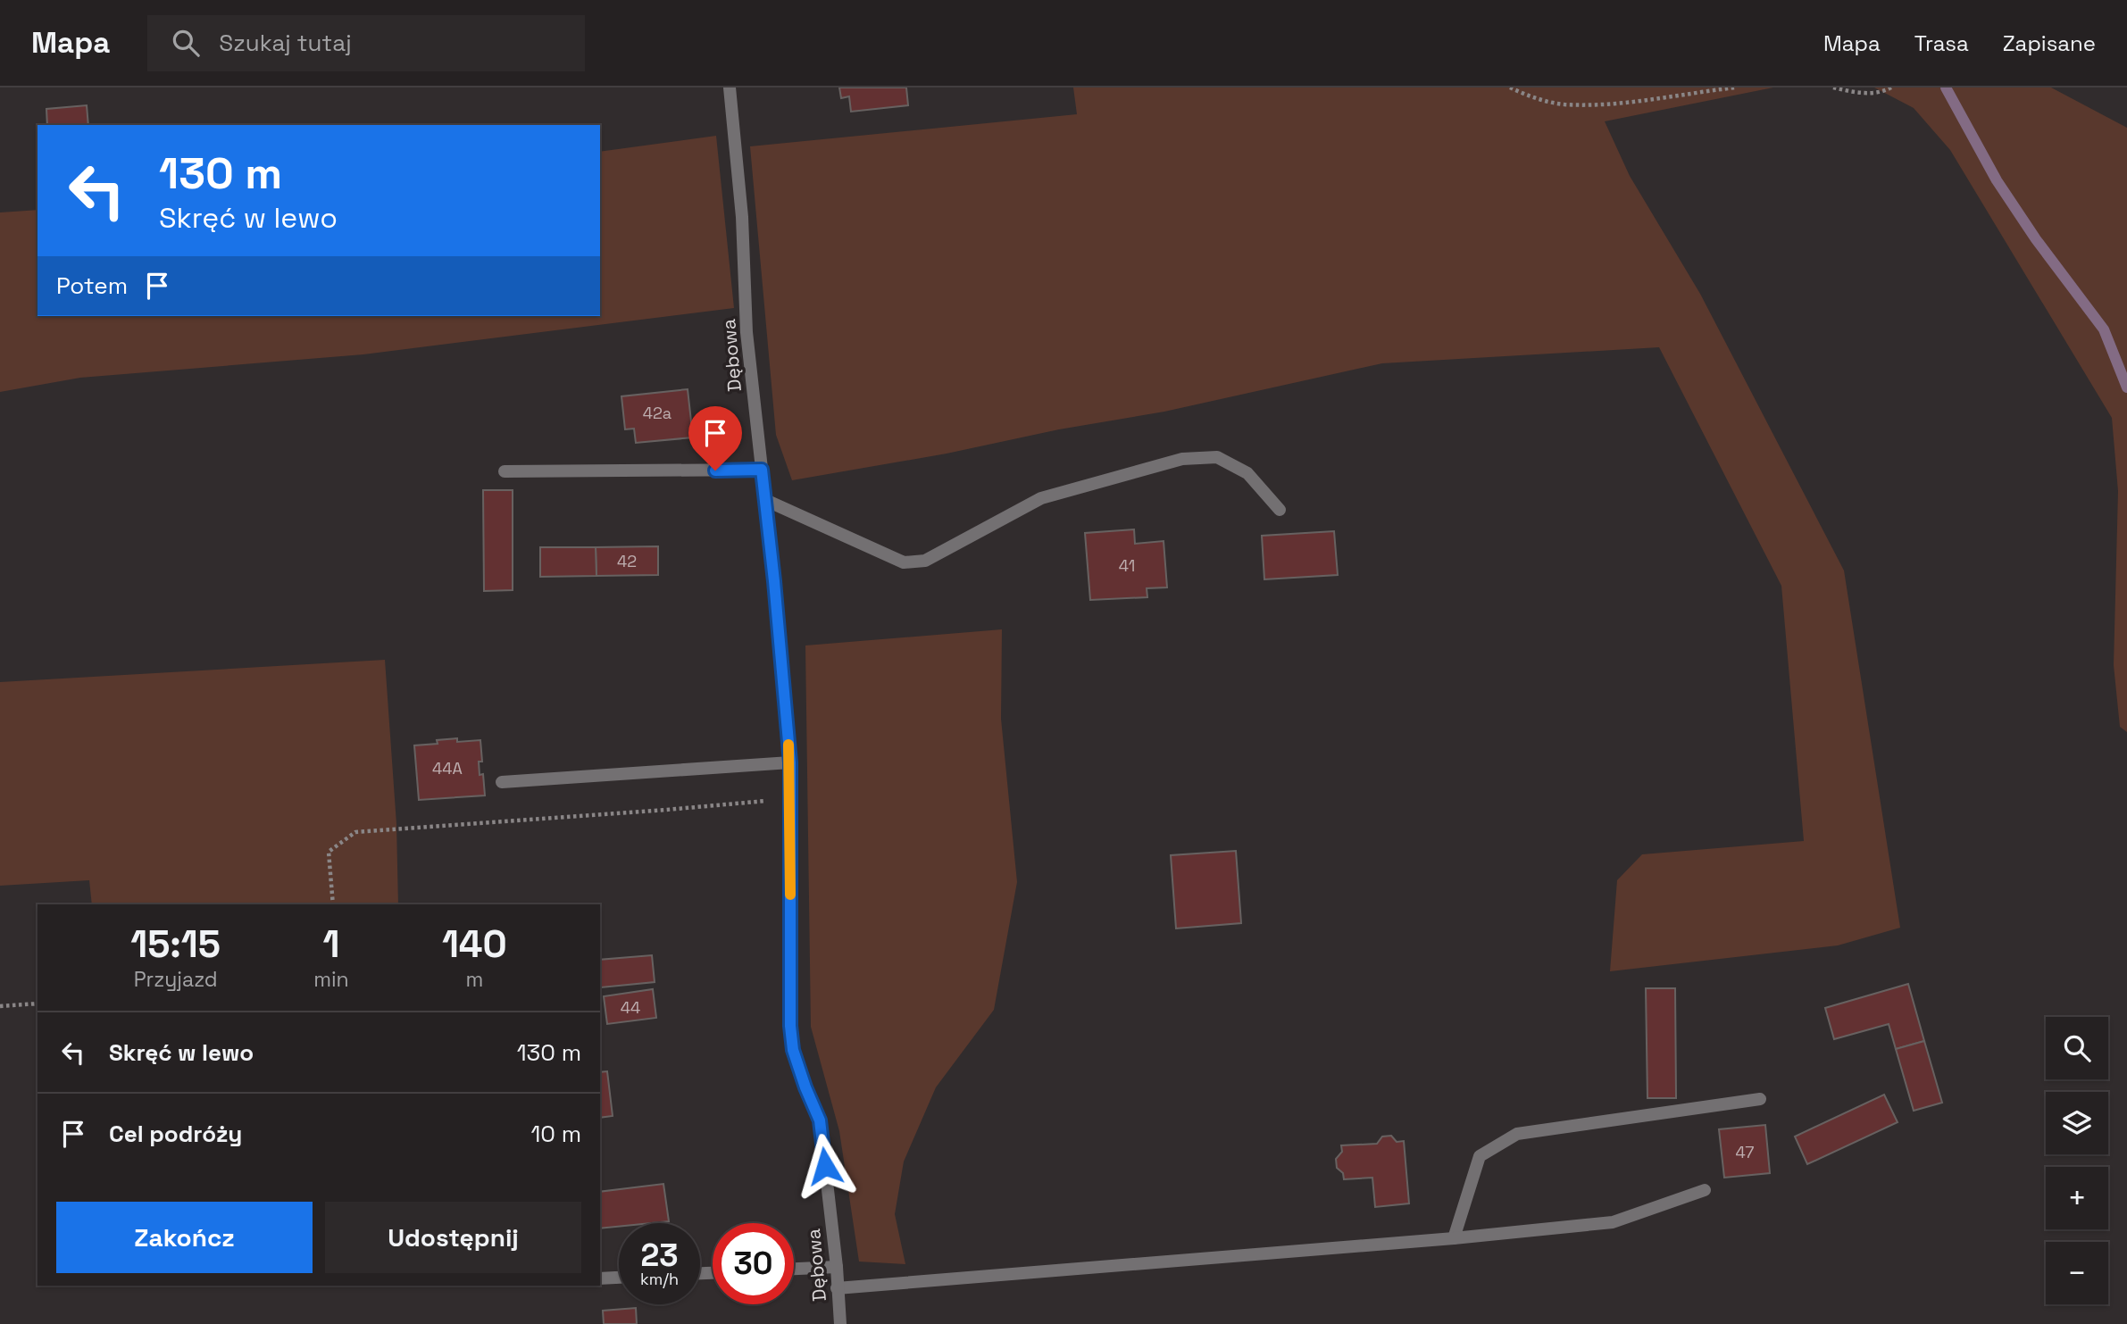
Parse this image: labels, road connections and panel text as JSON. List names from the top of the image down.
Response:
{
  "streets": {
    "street": ["Dębowa"]
  },
  "house_numbers": [
    "42a",
    "42",
    "41",
    "44A",
    "44",
    "47"
  ],
  "page": {
    "header": "Mapa",
    "search": "Szukaj tutaj",
    "nav": ["Mapa", "Trasa", "Zapisane"],
    "turn": ["130 m", "Skręć w lewo"],
    "then": "Potem",
    "eta": [
      "15:15",
      "Przyjazd",
      "1",
      "min",
      "140",
      "m"
    ],
    "list": [
      {
        "name": "Skręć w lewo",
        "value": "130 m"
      },
      {
        "name": "Cel podróży",
        "value": "10 m"
      }
    ],
    "map_buttons": ["+", "−"],
    "buttons": ["Zakończ", "Udostępnij"],
    "speed": "23 km/h",
    "limit": "30"
  }
}
